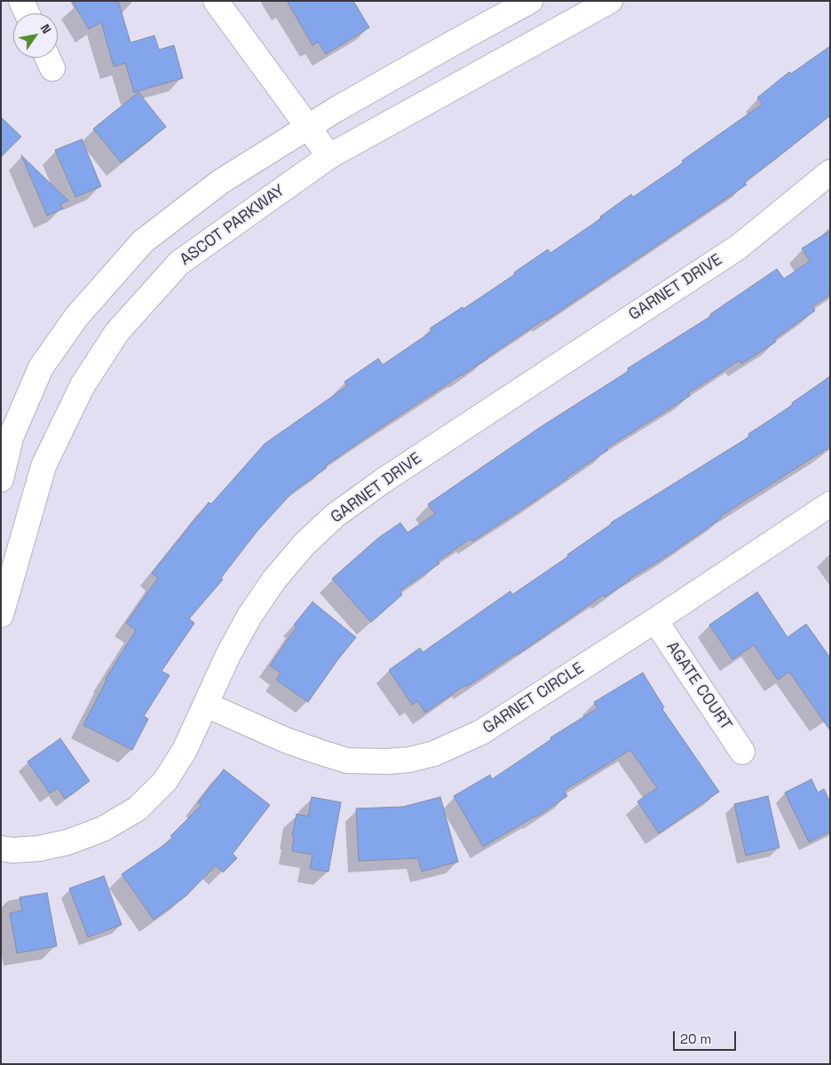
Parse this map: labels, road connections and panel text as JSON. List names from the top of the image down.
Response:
{
  "streets": {
    "street": [
      "ASCOT PARKWAY",
      "GARNET DRIVE",
      "AGATE COURT",
      "GARNET CIRCLE"
    ]
  },
  "crossings": [
    ["GARNET DRIVE", "GARNET CIRCLE"],
    ["AGATE COURT", "GARNET CIRCLE"]
  ],
  "scale_bar": "20 m",
  "north": "top right"
}
